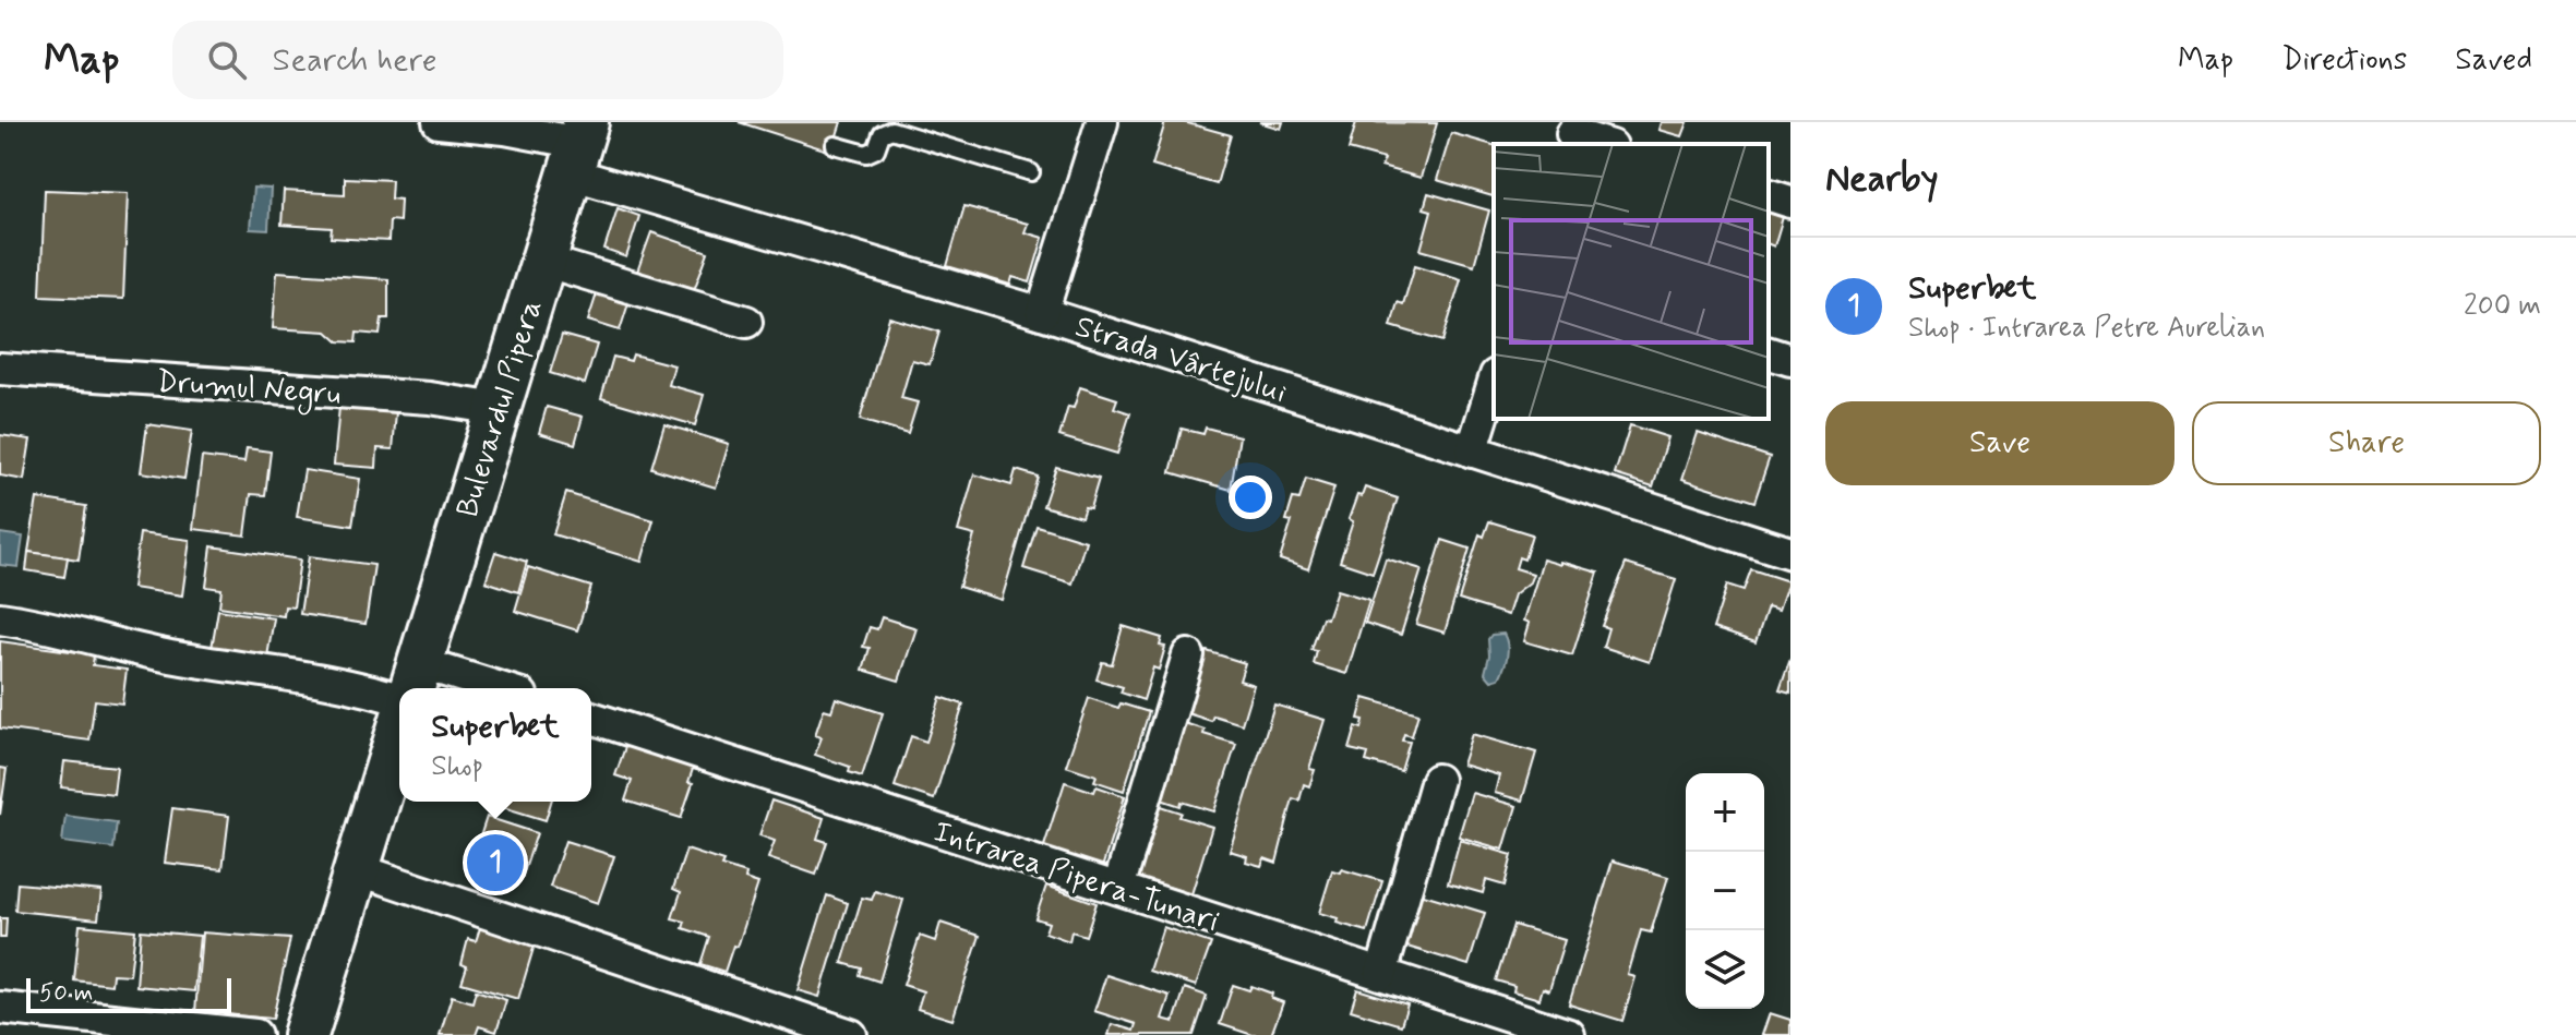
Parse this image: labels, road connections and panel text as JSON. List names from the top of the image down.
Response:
{
  "streets": {
    "main road": ["Bulevardul Pipera"],
    "street": ["Strada Vârtejului", "Drumul Negru", "Intrarea Pipera-Tunari"]
  },
  "crossings": [
    ["Strada Vârtejului", "Bulevardul Pipera"],
    ["Drumul Negru", "Bulevardul Pipera"]
  ],
  "scale_bar": "50 m",
  "page": {
    "header": "Map",
    "search": "Search here",
    "nav": ["Map", "Directions", "Saved"],
    "heading": "Nearby",
    "list": [
      {
        "mark": "1",
        "name": "Superbet",
        "note": "Shop · Intrarea Petre Aurelian",
        "value": "200 m"
      }
    ],
    "buttons": ["Save", "Share"],
    "popup": ["Superbet", "Shop"],
    "map_buttons": ["+", "−"],
    "pins": "1",
    "scale": "50 m"
  }
}
